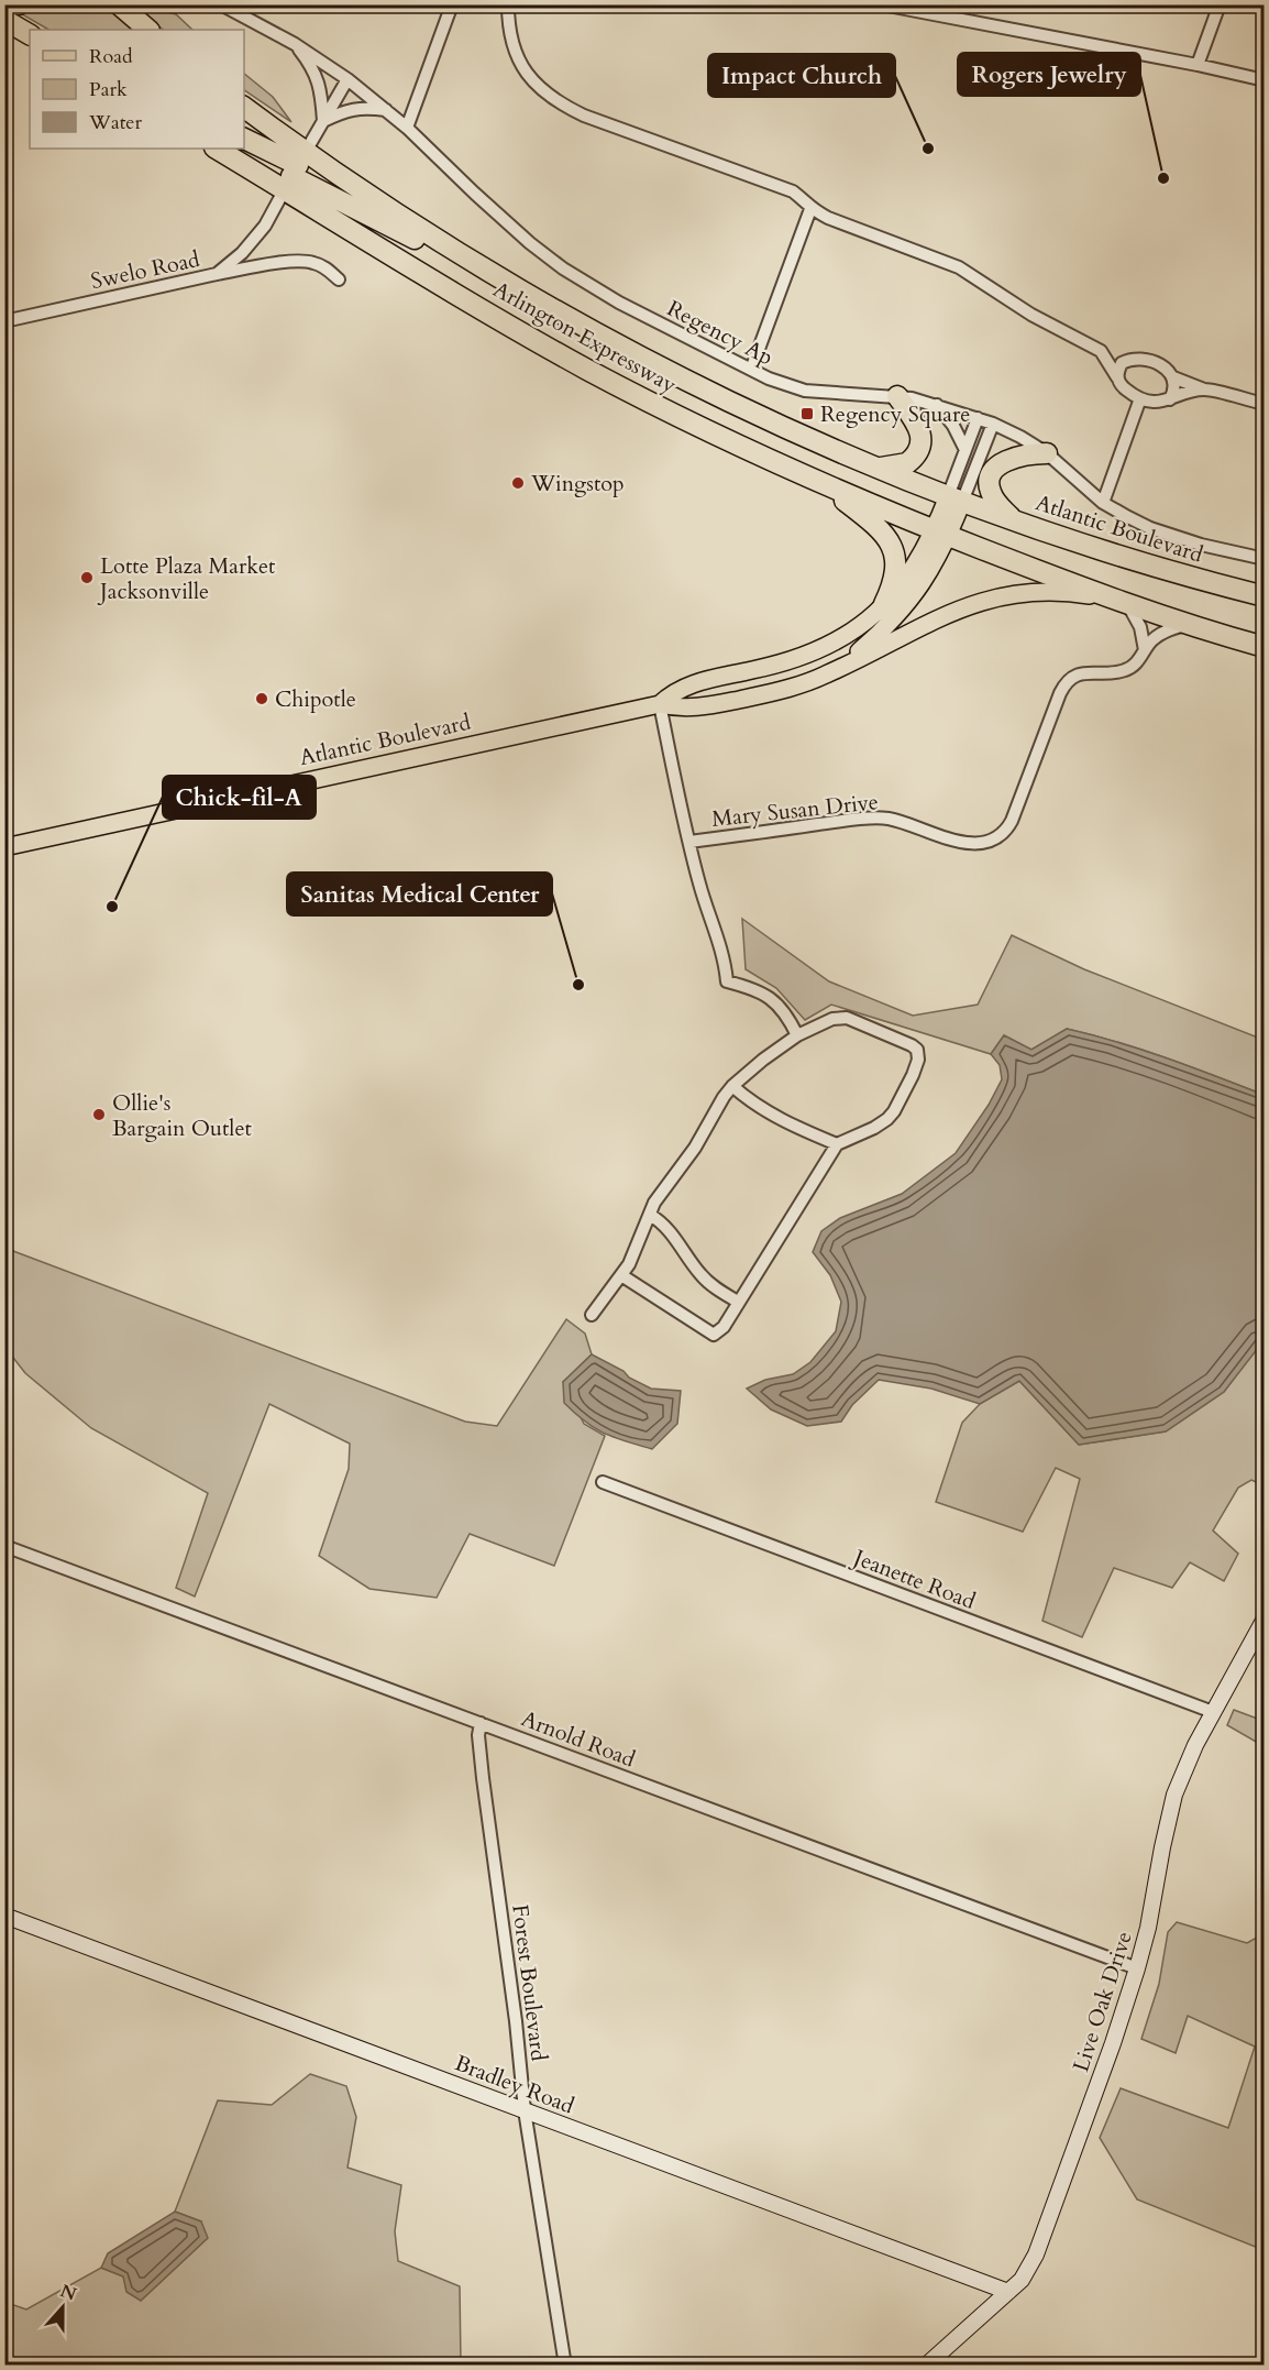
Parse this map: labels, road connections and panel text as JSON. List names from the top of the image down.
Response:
{
  "streets": {
    "highway": ["Arlington Expressway", "Atlantic Boulevard"],
    "street": [
      "Swelo Road",
      "Regency Ap",
      "Mary Susan Drive",
      "Jeanette Road",
      "Arnold Road",
      "Forest Boulevard",
      "Live Oak Drive",
      "Bradley Road"
    ]
  },
  "crossings": [
    ["Swelo Road", "Regency Ap"],
    ["Swelo Road", "Arlington Expressway"],
    ["Arlington Expressway", "Atlantic Boulevard"],
    ["Atlantic Boulevard", "Mary Susan Drive"],
    ["Jeanette Road", "Live Oak Drive"],
    ["Arnold Road", "Forest Boulevard"],
    ["Arnold Road", "Live Oak Drive"],
    ["Forest Boulevard", "Bradley Road"],
    ["Live Oak Drive", "Bradley Road"]
  ],
  "places": {
    "other": [
      "Impact Church",
      "Rogers Jewelry",
      "Wingstop",
      "Lotte Plaza Market Jacksonville",
      "Chipotle",
      "Chick-fil-A",
      "Sanitas Medical Center",
      "Ollie's Bargain Outlet"
    ],
    "transit": ["Regency Square"]
  },
  "legend": ["Road", "Park", "Water"],
  "north": "top"
}
